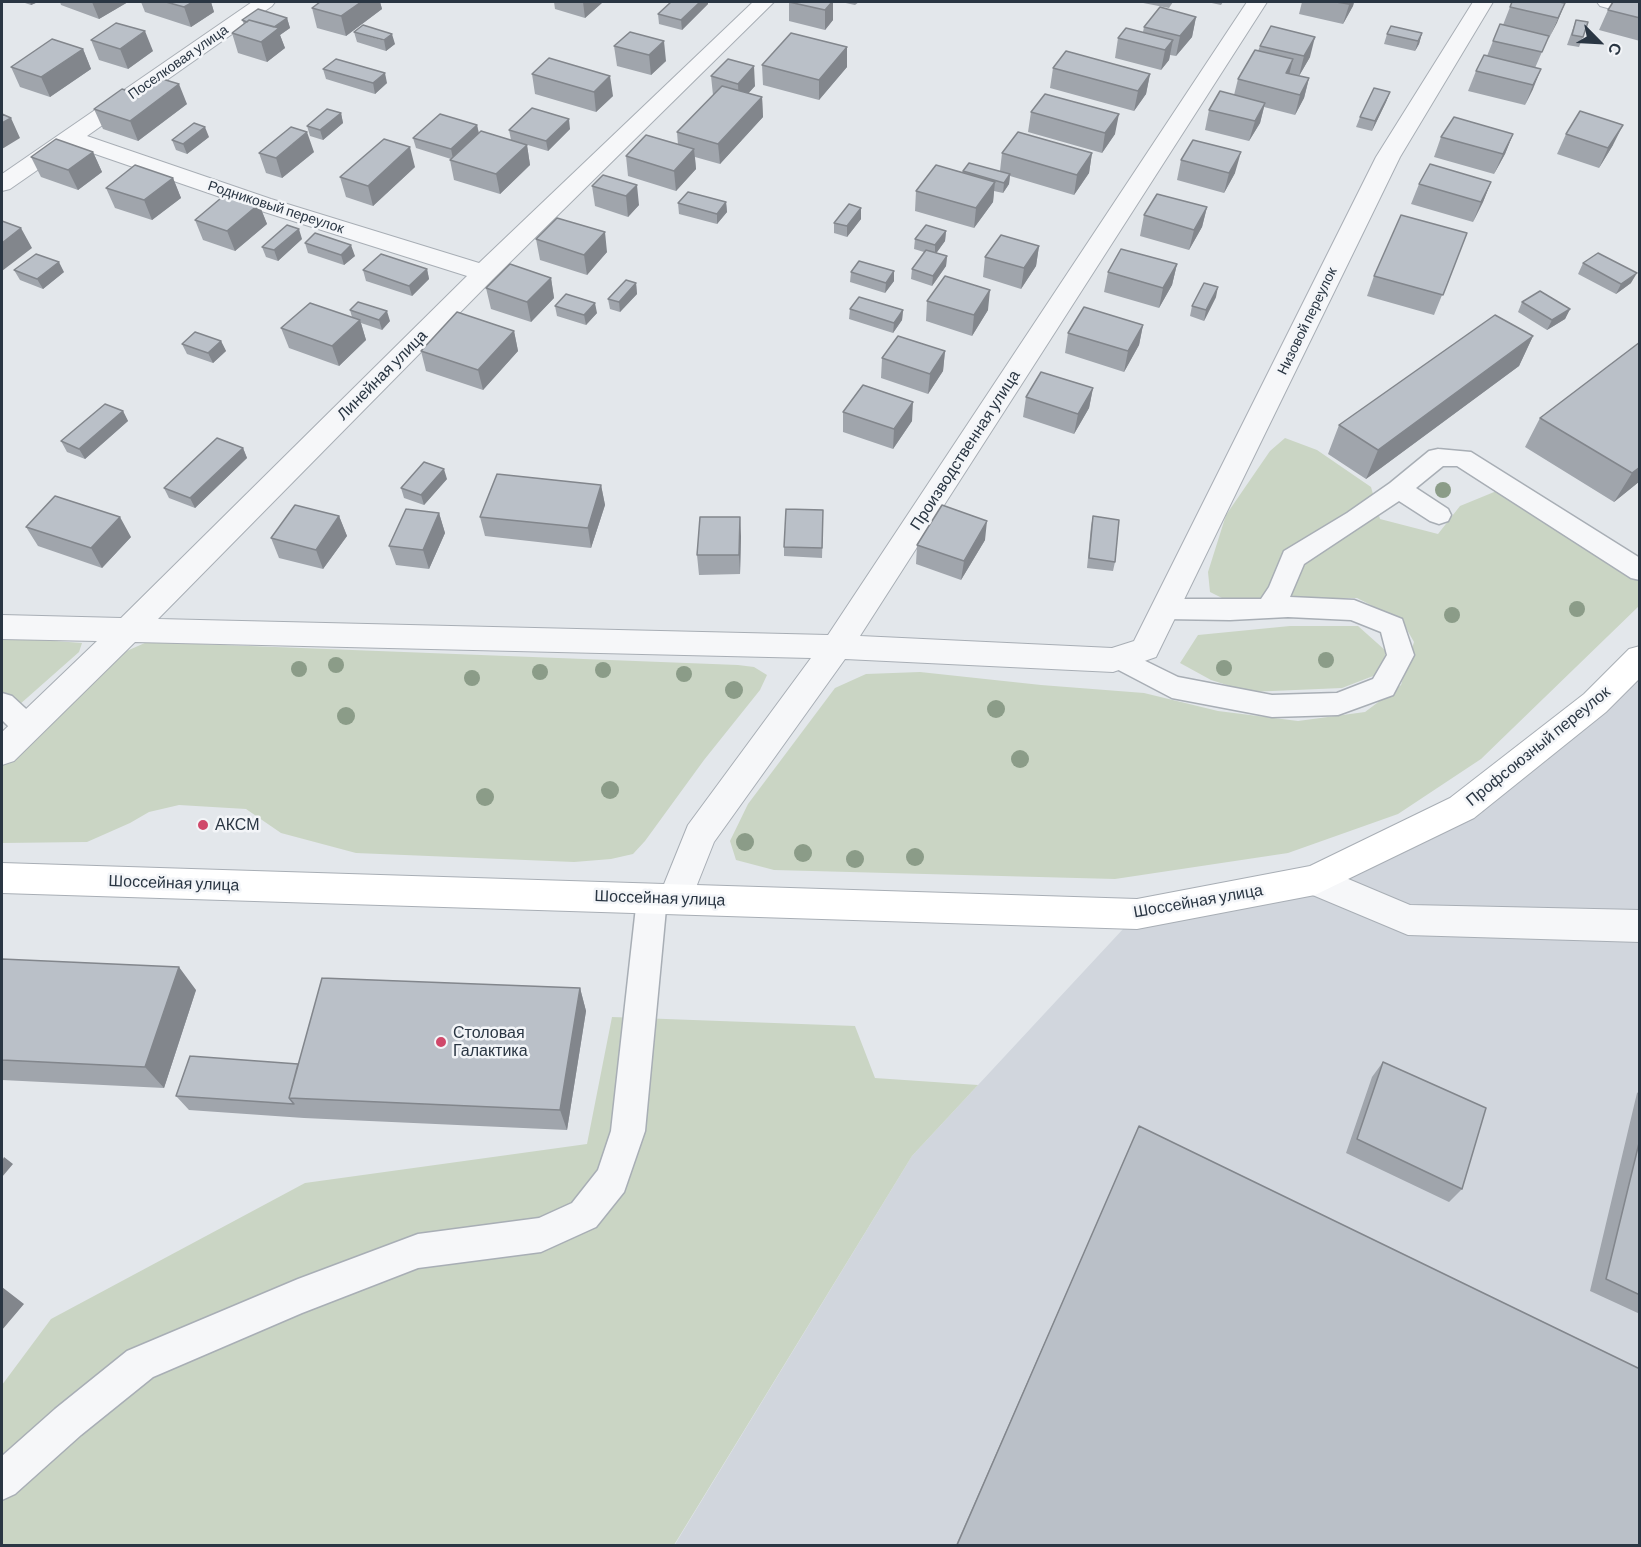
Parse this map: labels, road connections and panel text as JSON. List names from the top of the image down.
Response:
{
  "streets": {
    "main road": ["Профсоюзный переулок", "Шоссейная улица"],
    "street": [
      "Поселковая улица",
      "Родниковый переулок",
      "Низовой переулок",
      "Линейная улица",
      "Производственная улица"
    ]
  },
  "crossings": [
    ["Поселковая улица", "Родниковый переулок"],
    ["Родниковый переулок", "Линейная улица"],
    ["Производственная улица", "Шоссейная улица"],
    ["Профсоюзный переулок", "Шоссейная улица"]
  ],
  "places": ["АКСМ", "Столовая Галактика"],
  "north": "bottom right"
}
